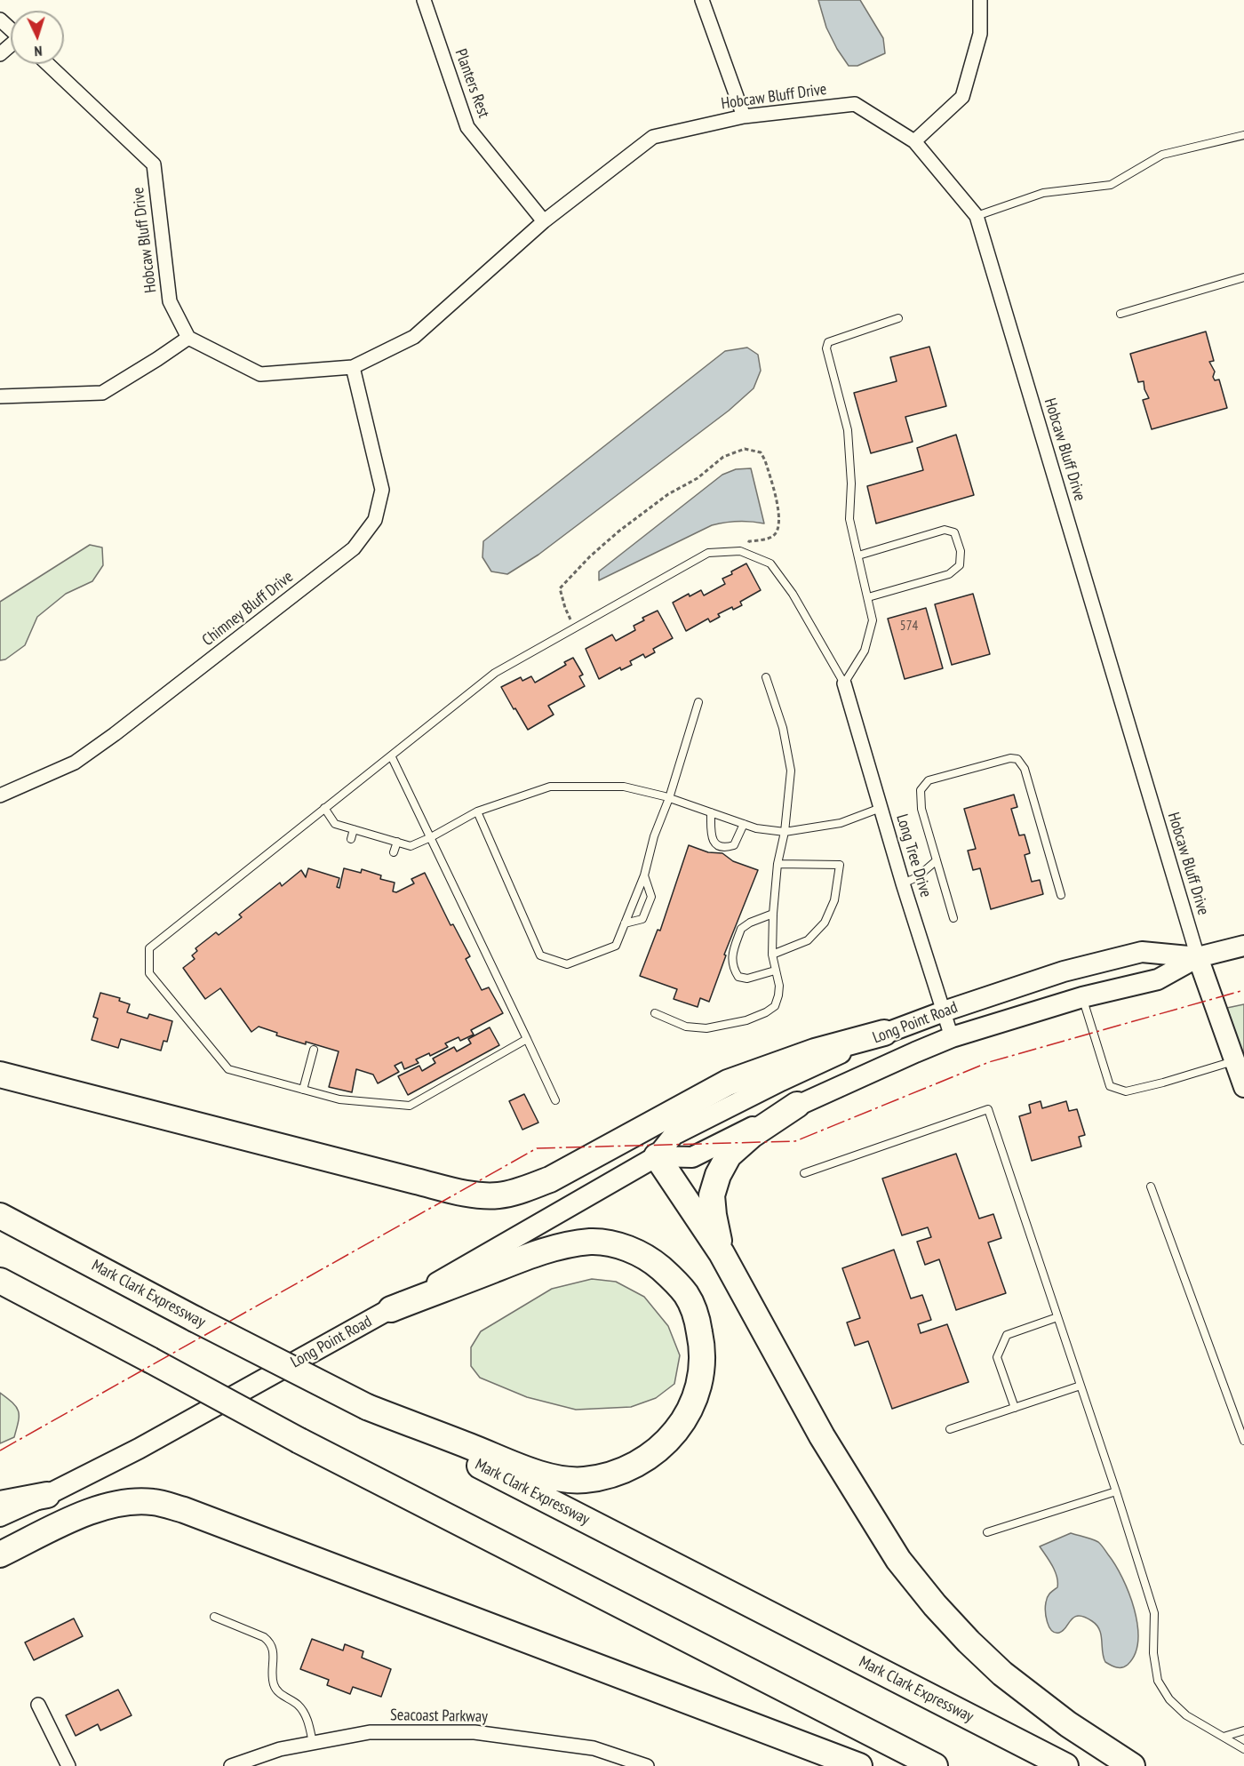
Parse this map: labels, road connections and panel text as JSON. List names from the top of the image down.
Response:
{
  "streets": {
    "highway": ["Mark Clark Expressway"],
    "main road": ["Long Point Road"],
    "street": [
      "Planters Rest",
      "Hobcaw Bluff Drive",
      "Chimney Bluff Drive",
      "Long Tree Drive",
      "Seacoast Parkway"
    ]
  },
  "crossings": [
    ["Planters Rest", "Hobcaw Bluff Drive"],
    ["Hobcaw Bluff Drive", "Chimney Bluff Drive"],
    ["Hobcaw Bluff Drive", "Long Point Road"],
    ["Long Tree Drive", "Long Point Road"]
  ],
  "house_numbers": ["574"],
  "north": "bottom"
}
